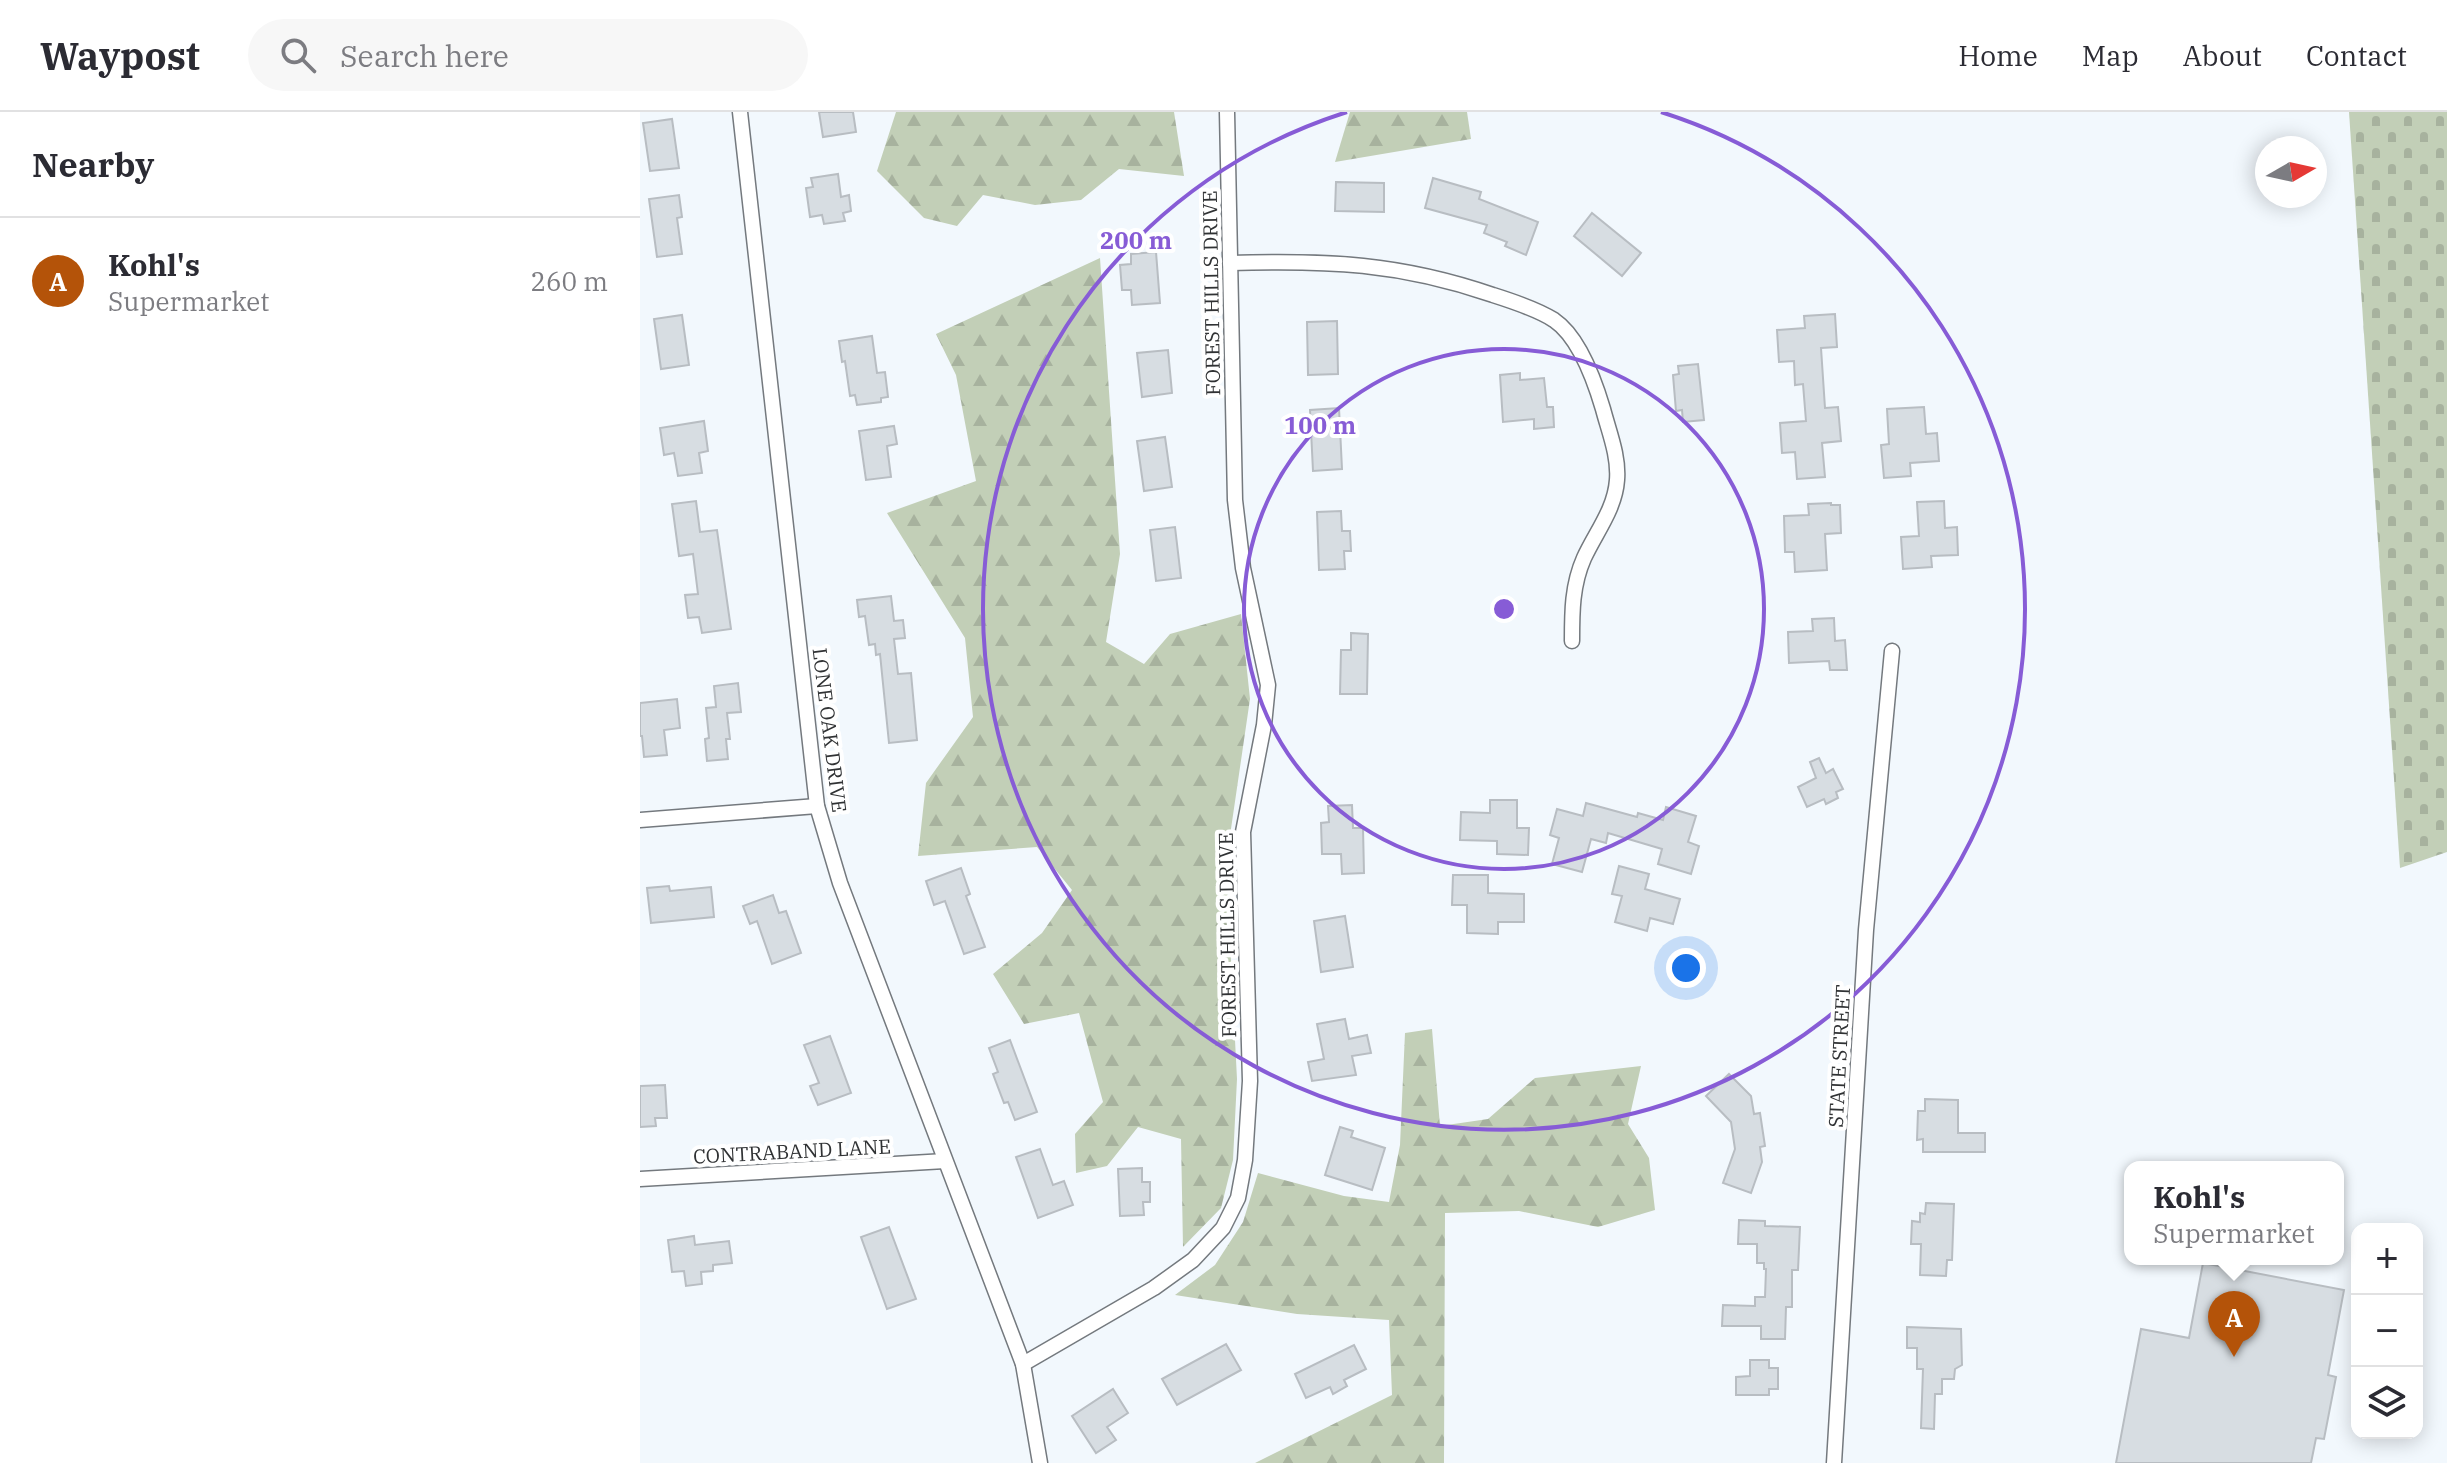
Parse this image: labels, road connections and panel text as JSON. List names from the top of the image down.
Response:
{
  "streets": {
    "street": [
      "FOREST HILLS DRIVE",
      "LONE OAK DRIVE",
      "STATE STREET",
      "CONTRABAND LANE"
    ]
  },
  "crossings": [
    ["FOREST HILLS DRIVE", "LONE OAK DRIVE"],
    ["LONE OAK DRIVE", "CONTRABAND LANE"]
  ],
  "north": "right",
  "page": {
    "header": "Waypost",
    "search": "Search here",
    "nav": [
      "Home",
      "Map",
      "About",
      "Contact"
    ],
    "heading": "Nearby",
    "list": [
      {
        "mark": "A",
        "name": "Kohl's",
        "note": "Supermarket",
        "value": "260 m"
      }
    ],
    "popup": ["Kohl's", "Supermarket"],
    "map_buttons": ["+", "−"],
    "pins": "A"
  },
  "rings": ["200 m", "100 m"]
}
